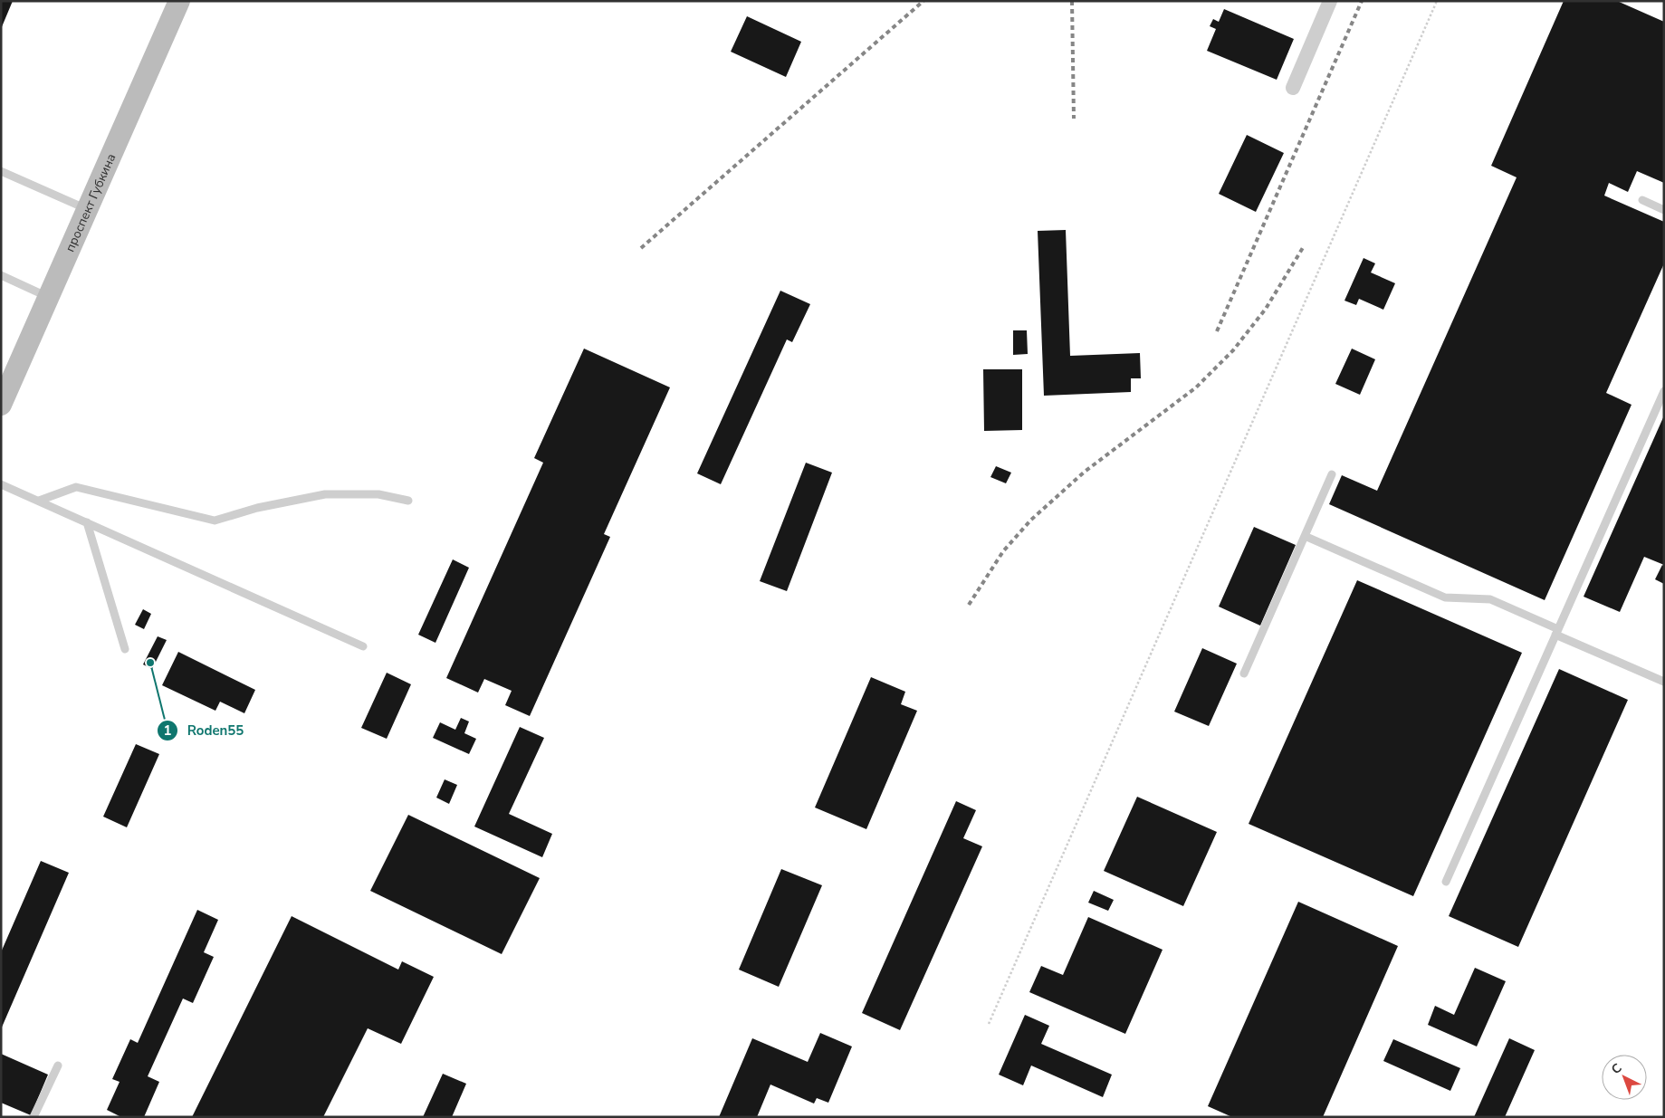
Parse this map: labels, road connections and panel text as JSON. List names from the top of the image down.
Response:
{
  "streets": {
    "main road": ["проспект Губкина"]
  },
  "places": ["Roden55"],
  "north": "top left"
}
